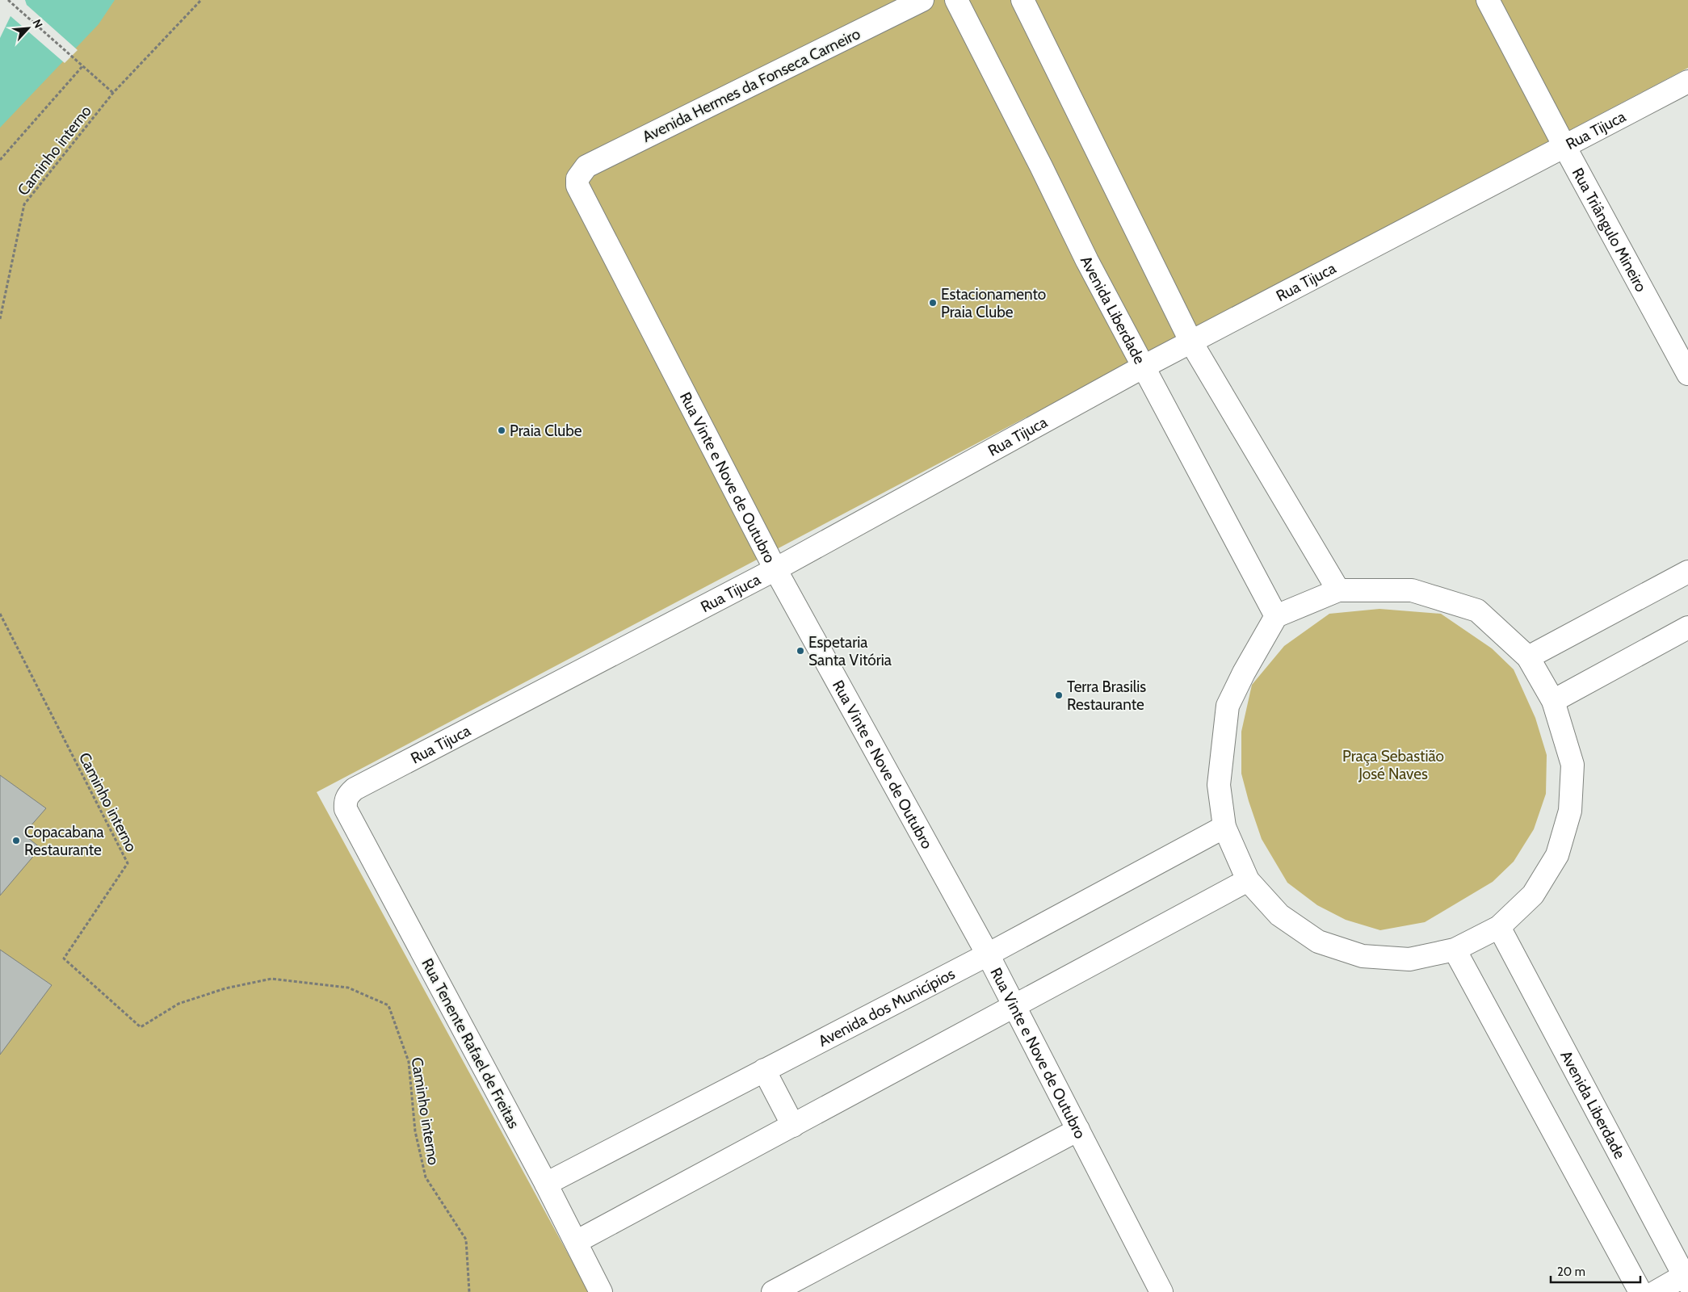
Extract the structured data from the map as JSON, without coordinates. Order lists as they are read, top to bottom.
{
  "streets": {
    "street": [
      "Avenida Hermes da Fonseca Carneiro",
      "Rua Tijuca",
      "Rua Triângulo Mineiro",
      "Avenida Liberdade",
      "Rua Vinte e Nove de Outubro",
      "Avenida dos Municípios",
      "Rua Tenente Rafael de Freitas"
    ],
    "path": ["Caminho interno"]
  },
  "crossings": [
    ["Avenida Hermes da Fonseca Carneiro", "Rua Vinte e Nove de Outubro"],
    ["Rua Tijuca", "Rua Triângulo Mineiro"],
    ["Rua Tijuca", "Avenida Liberdade"],
    ["Rua Tijuca", "Rua Vinte e Nove de Outubro"],
    ["Rua Tijuca", "Rua Tenente Rafael de Freitas"],
    ["Rua Vinte e Nove de Outubro", "Avenida dos Municípios"],
    ["Avenida dos Municípios", "Rua Tenente Rafael de Freitas"]
  ],
  "parks": ["Praça Sebastião José Naves"],
  "places": [
    "Estacionamento Praia Clube",
    "Praia Clube",
    "Espetaria Santa Vitória",
    "Terra Brasilis Restaurante",
    "Copacabana Restaurante"
  ],
  "scale_bar": "20 m",
  "north": "top right"
}
